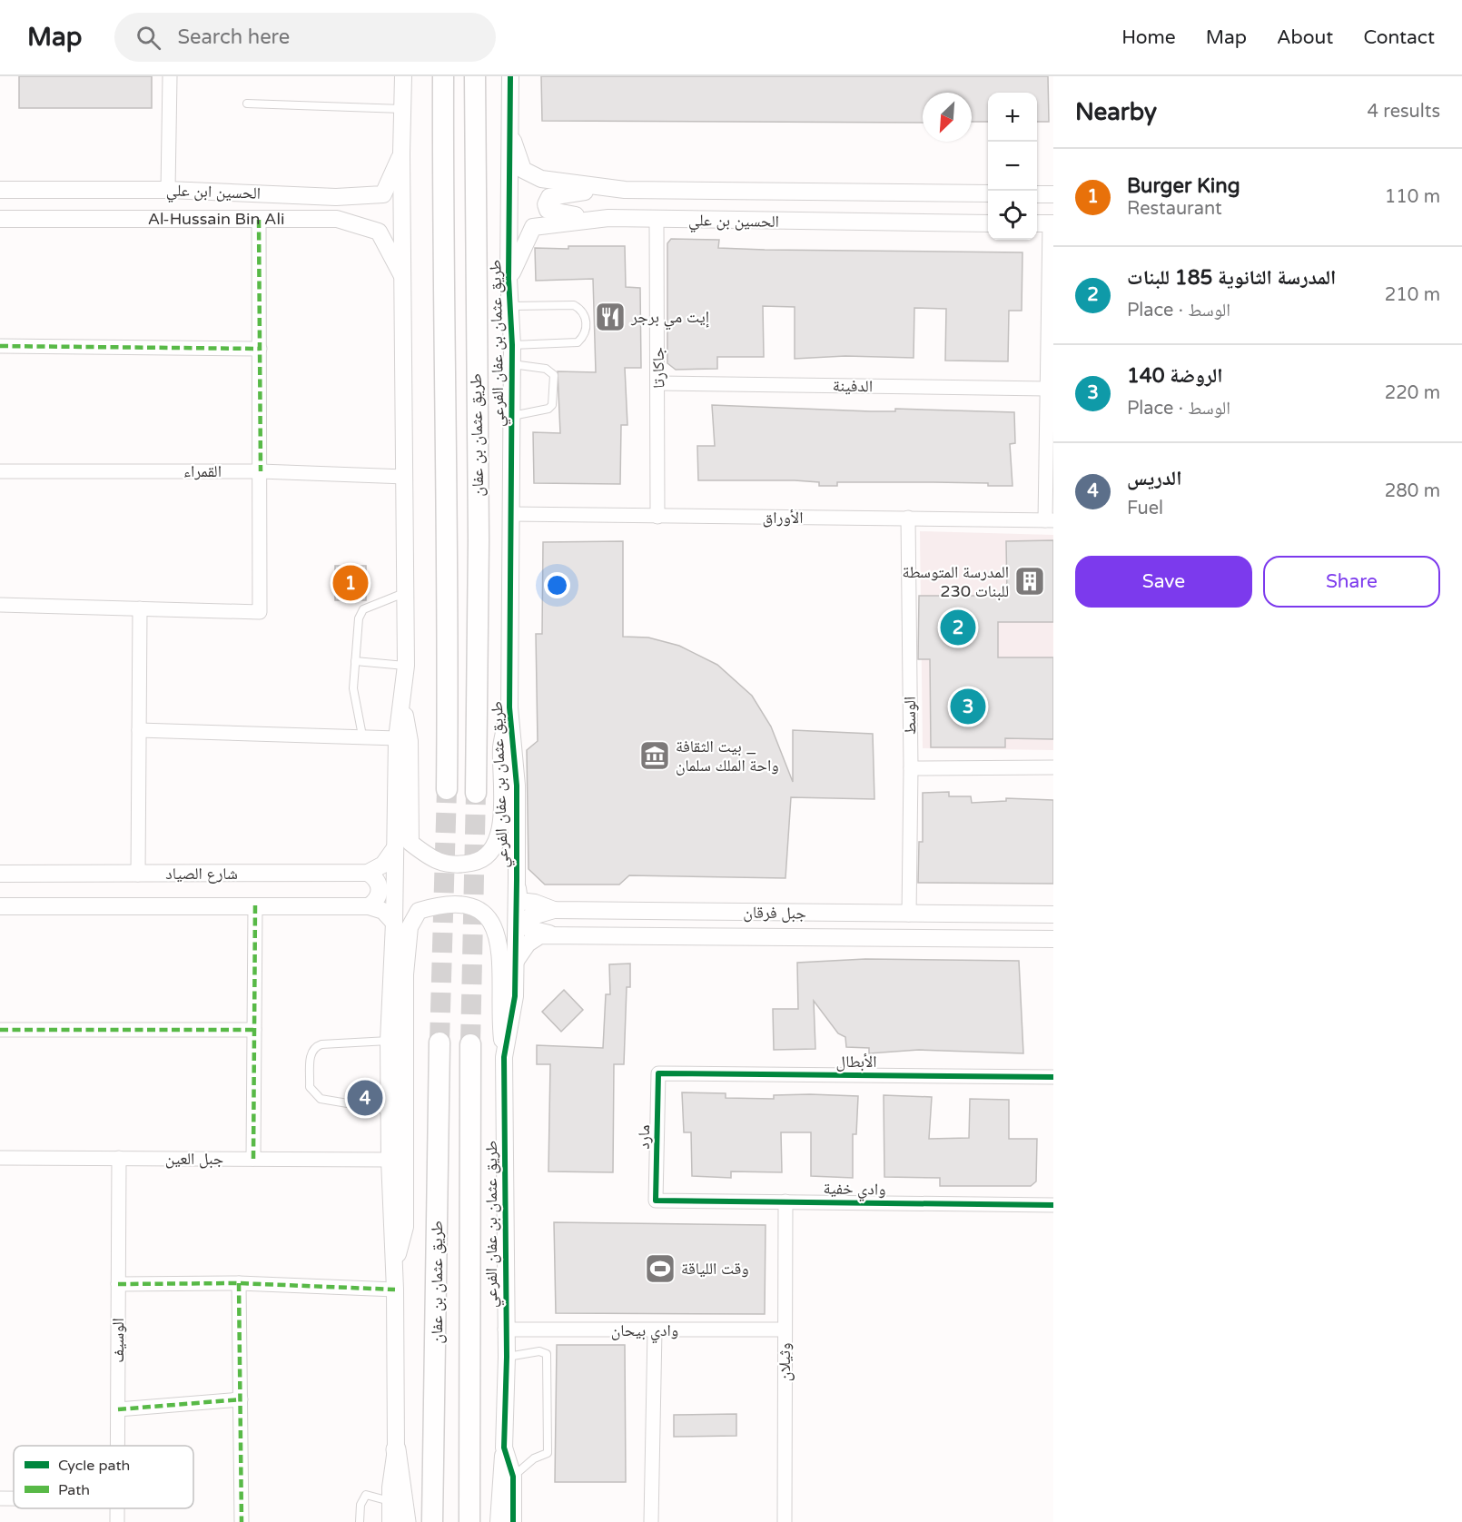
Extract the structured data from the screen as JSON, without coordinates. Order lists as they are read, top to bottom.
{
  "streets": {
    "main road": ["طريق عثمان بن عفان"],
    "street": [
      "الحسين ابن علي",
      "Al-Hussain Bin Ali",
      "الحسين بن علي",
      "طريق عثمان بن عفان الفرعي",
      "جاكارتا",
      "الدفينة",
      "القمراء",
      "الأوراق",
      "الوسط",
      "شارع الصياد",
      "جبل فرقان",
      "الأبطال",
      "مارد",
      "جبل العين",
      "وادي خفية",
      "وادي بيحان",
      "الوسيف",
      "وثيلان"
    ]
  },
  "crossings": [
    ["الحسين بن علي", "طريق عثمان بن عفان الفرعي"],
    ["الحسين بن علي", "جاكارتا"],
    ["طريق عثمان بن عفان الفرعي", "الأوراق"],
    ["طريق عثمان بن عفان الفرعي", "جبل فرقان"],
    ["طريق عثمان بن عفان الفرعي", "وادي بيحان"],
    ["جاكارتا", "الدفينة"],
    ["جاكارتا", "الأوراق"],
    ["الأوراق", "الوسط"],
    ["الوسط", "جبل فرقان"],
    ["الأبطال", "مارد"],
    ["مارد", "وادي خفية"],
    ["جبل العين", "الوسيف"],
    ["وادي خفية", "وثيلان"],
    ["وادي بيحان", "وثيلان"]
  ],
  "places": {
    "restaurant": ["إيت مي برجر"],
    "building": ["المدرسة المتوسطة 230 للبنات"],
    "museum": ["بيت الثقافة _ واحة الملك سلمان"],
    "sports": ["وقت اللياقة"]
  },
  "legend": ["Cycle path", "Path"],
  "north": "bottom left",
  "page": {
    "header": "Map",
    "search": "Search here",
    "nav": [
      "Home",
      "Map",
      "About",
      "Contact"
    ],
    "heading": ["Nearby", "4 results"],
    "map_buttons": ["+", "−"],
    "list": [
      {
        "mark": "1",
        "name": "Burger King",
        "note": "Restaurant",
        "value": "110 m"
      },
      {
        "mark": "2",
        "name": "المدرسة الثانوية 185 للبنات",
        "note": "Place · الوسط",
        "value": "210 m"
      },
      {
        "mark": "3",
        "name": "الروضة 140",
        "note": "Place · الوسط",
        "value": "220 m"
      },
      {
        "mark": "4",
        "name": "الدريس",
        "note": "Fuel",
        "value": "280 m"
      }
    ],
    "buttons": ["Save", "Share"],
    "pins": [
      "1",
      "2",
      "3",
      "4"
    ]
  }
}
